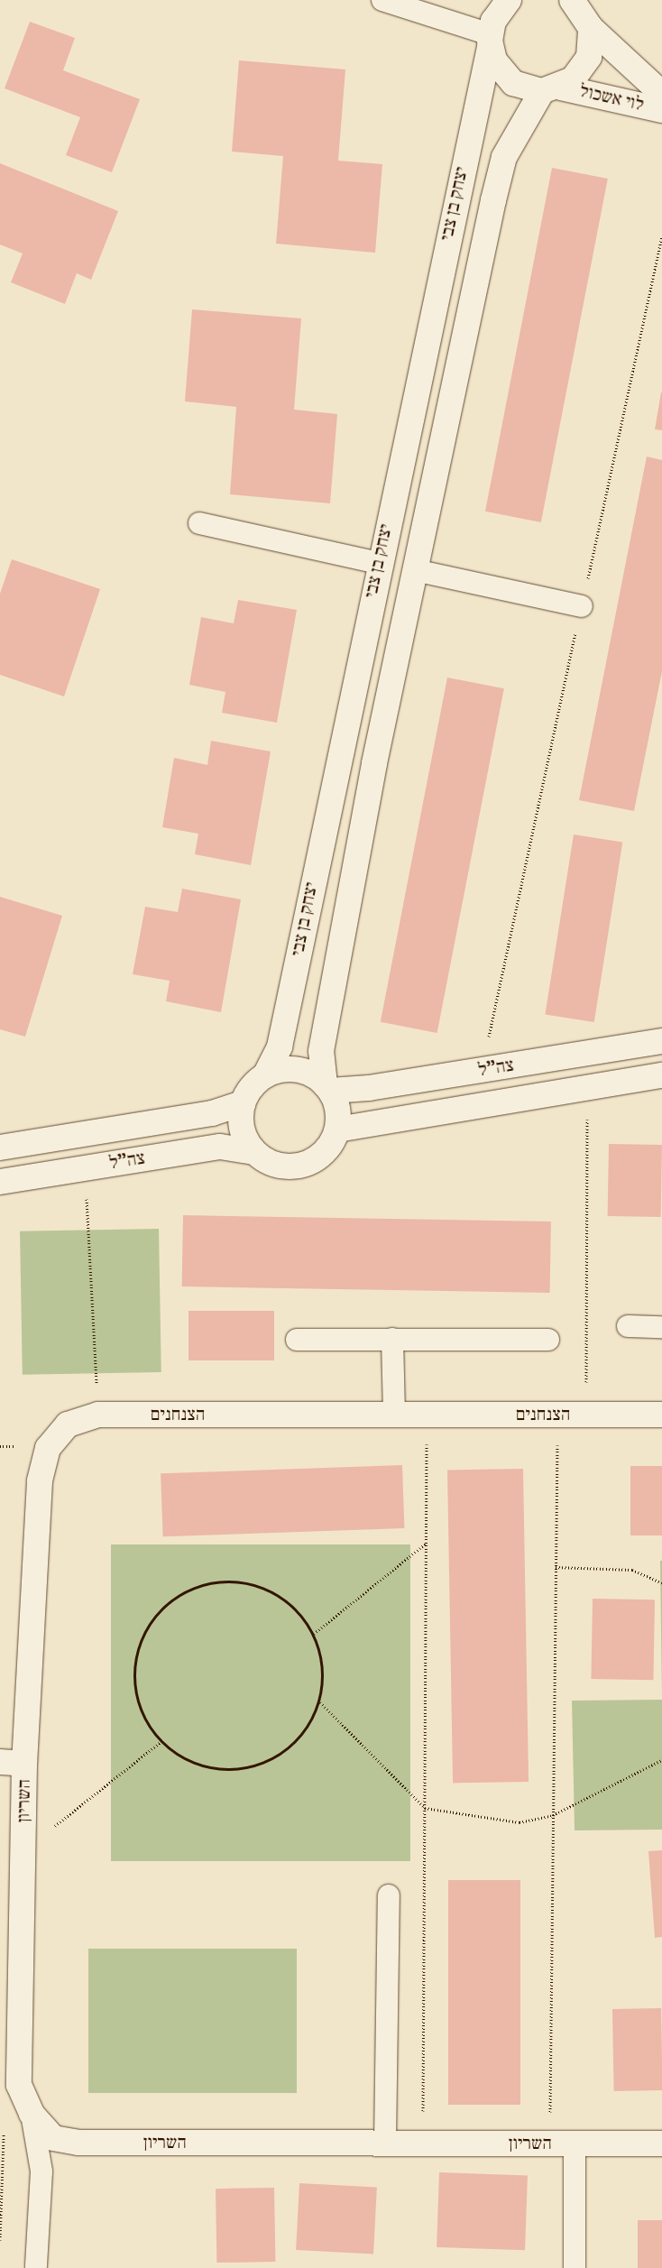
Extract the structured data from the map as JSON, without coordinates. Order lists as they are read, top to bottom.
{
  "streets": {
    "street": [
      "לוי אשכול",
      "יצחק בן צבי",
      "צה\"ל",
      "הצנחנים",
      "השריון"
    ]
  },
  "crossings": [
    ["לוי אשכול", "יצחק בן צבי"],
    ["יצחק בן צבי", "צה\"ל"],
    ["הצנחנים", "השריון"]
  ]
}
